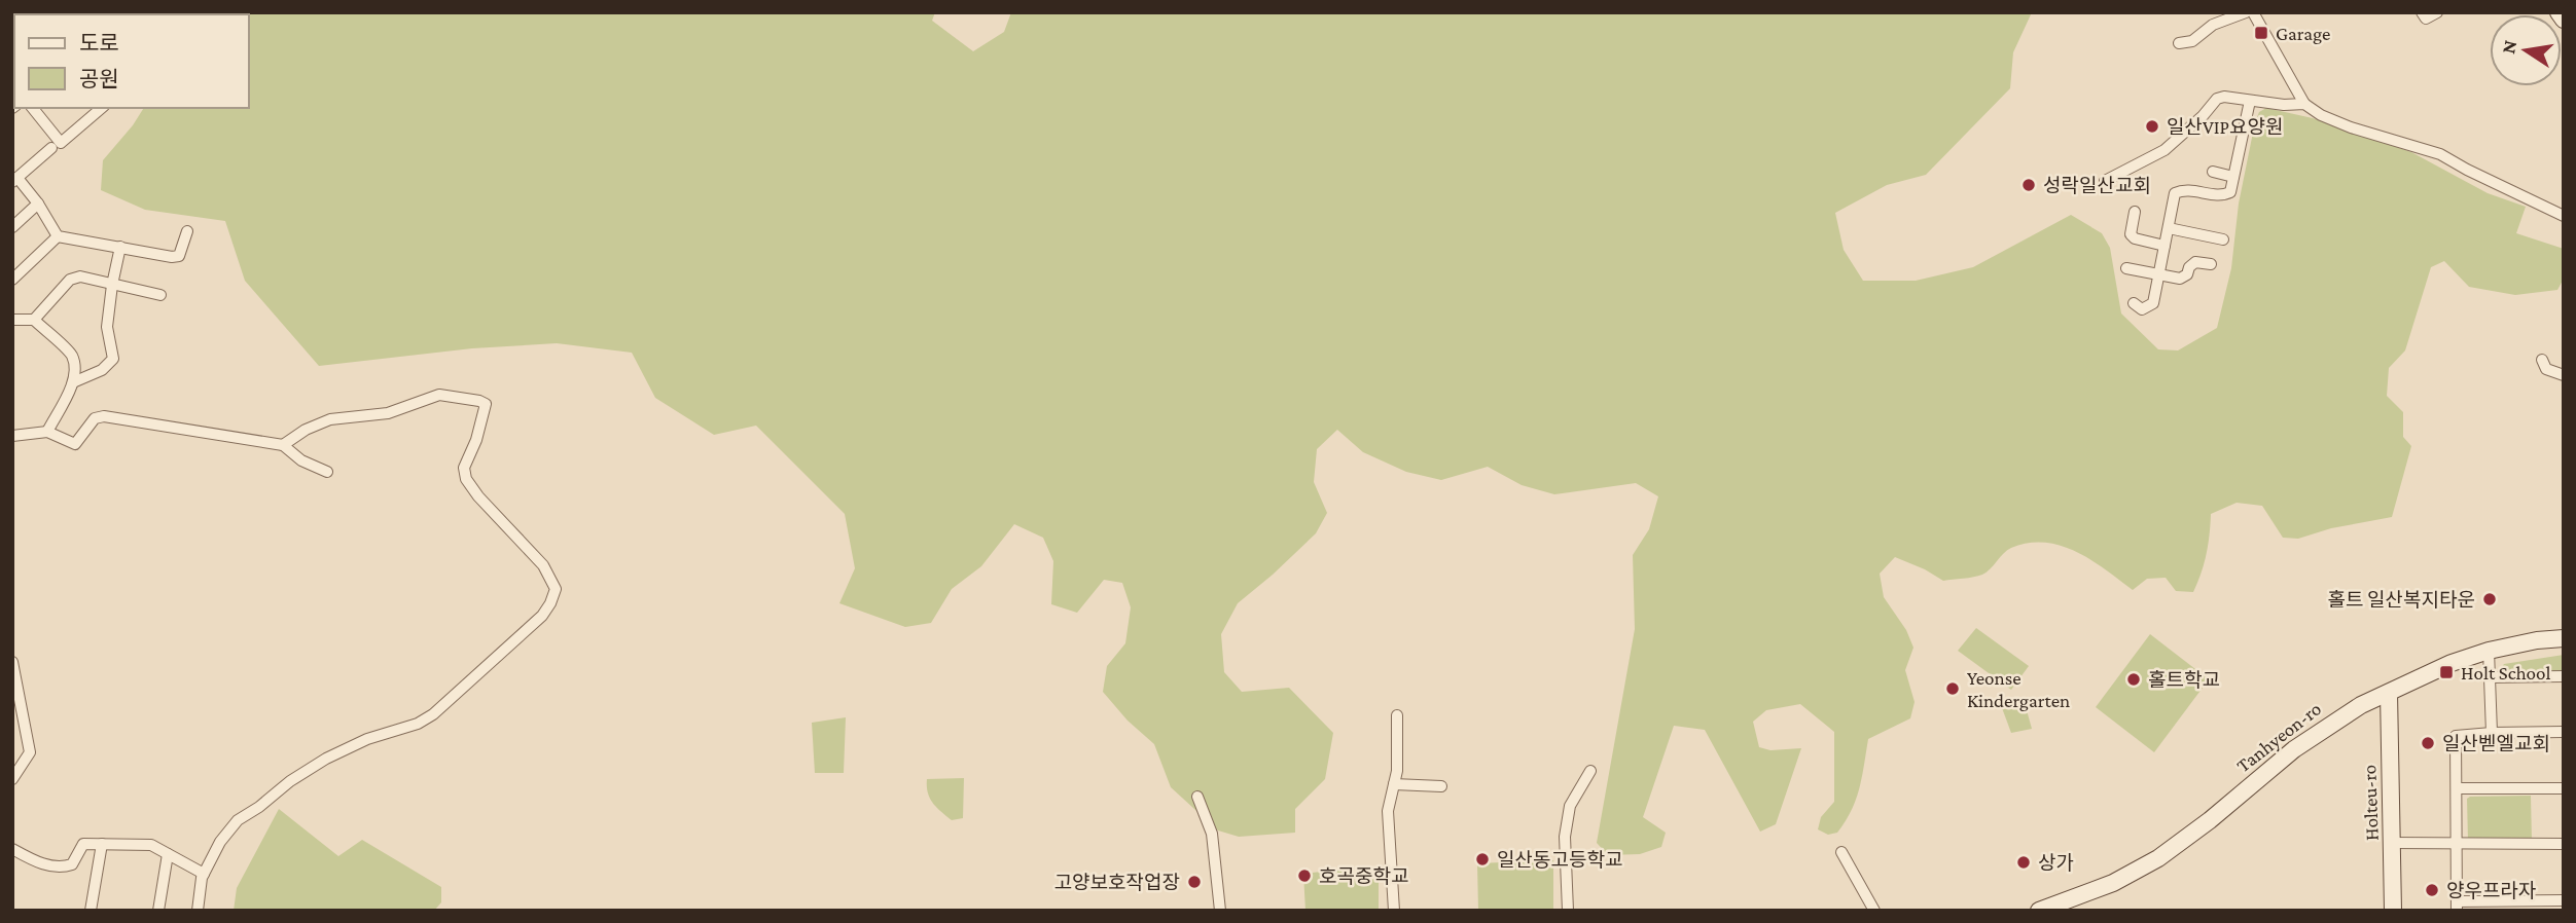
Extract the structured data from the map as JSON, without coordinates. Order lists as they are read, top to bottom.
{
  "streets": {
    "main road": ["Tanhyeon-ro", "Holteu-ro"]
  },
  "crossings": [
    ["Tanhyeon-ro", "Holteu-ro"]
  ],
  "places": {
    "transit": ["Garage", "Holt School"],
    "other": [
      "일산VIP요양원",
      "성락일산교회",
      "홀트 일산복지타운",
      "홀트학교",
      "Yeonse Kindergarten",
      "일산벧엘교회",
      "일산동고등학교",
      "상가",
      "호곡중학교",
      "고양보호작업장",
      "양우프라자"
    ]
  },
  "legend": ["도로", "공원"],
  "north": "left"
}
